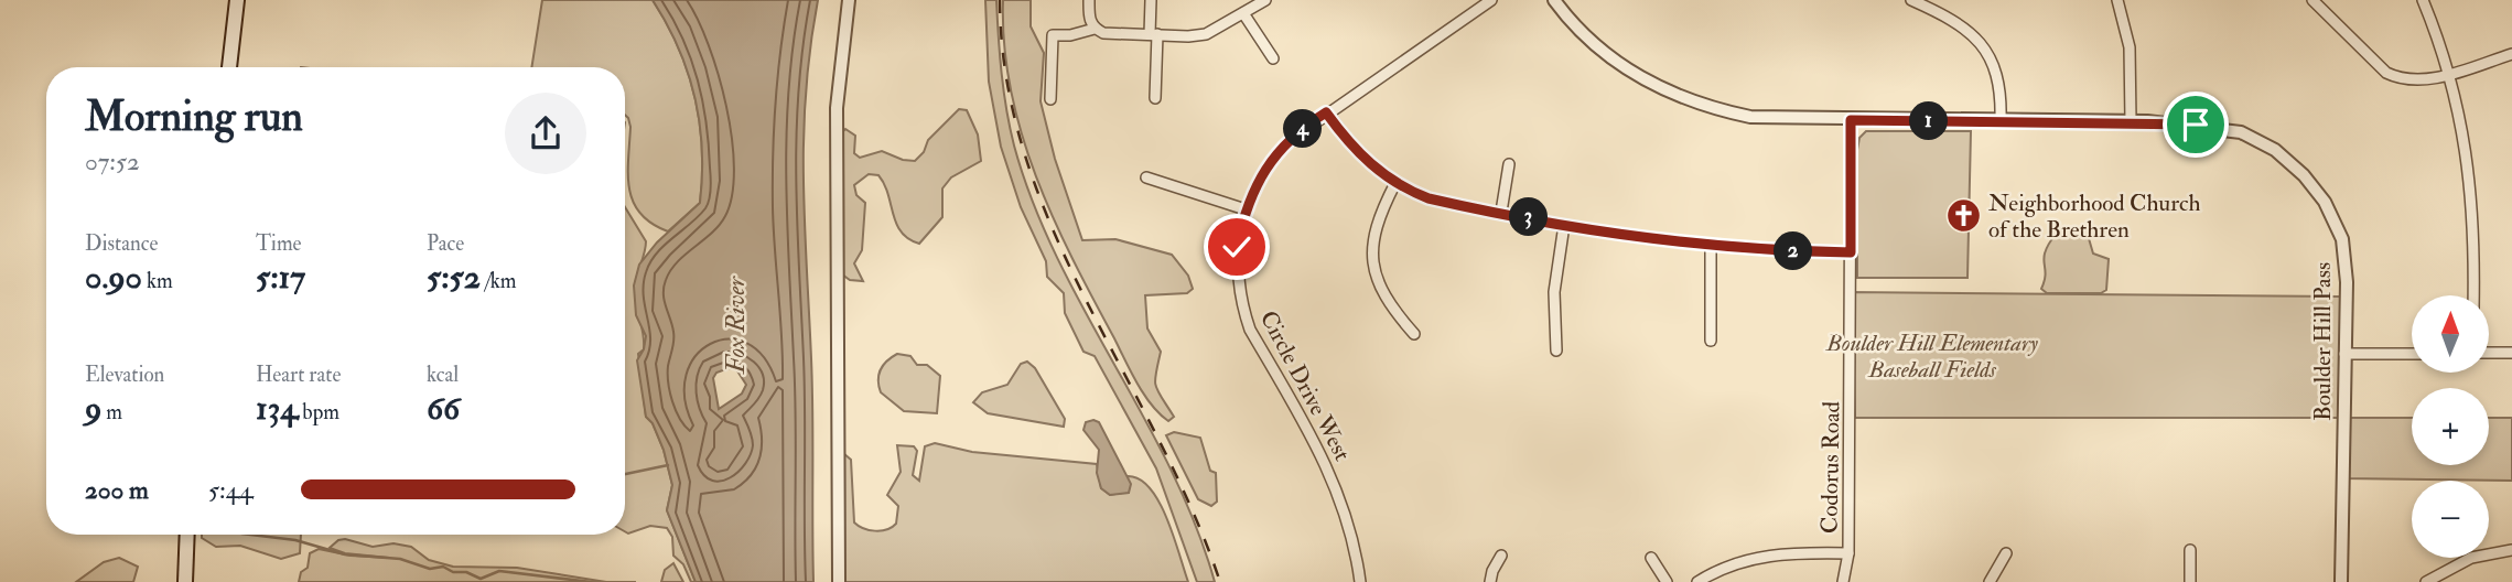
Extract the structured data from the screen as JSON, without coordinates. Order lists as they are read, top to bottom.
{
  "streets": {
    "street": ["Boulder Hill Pass", "Circle Drive West", "Codorus Road"]
  },
  "crossings": [
    ["Boulder Hill Pass", "Codorus Road"]
  ],
  "water": ["Fox River"],
  "parks": ["Boulder Hill Elementary Baseball Fields"],
  "places": {
    "church": ["Neighborhood Church of the Brethren"]
  },
  "north": "top",
  "page": {
    "heading": ["Morning run", "07:52"],
    "pins": [
      "1",
      "4",
      "3",
      "2"
    ],
    "stats": [
      ["Distance", "0.90 km"],
      ["Time", "5:17"],
      ["Pace", "5:52 /km"],
      ["Elevation", "9 m"],
      ["Heart rate", "134 bpm"],
      ["kcal", "66"]
    ],
    "map_buttons": ["+", "−"],
    "list": [
      {
        "name": "200 m",
        "note": "5:44"
      }
    ]
  }
}
